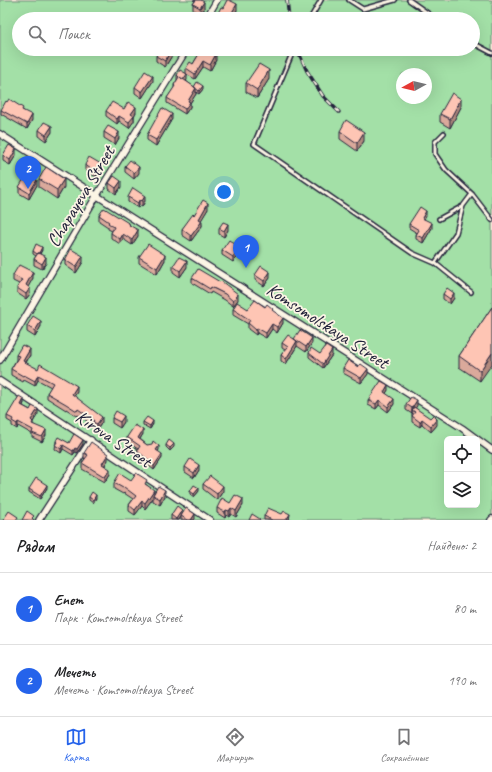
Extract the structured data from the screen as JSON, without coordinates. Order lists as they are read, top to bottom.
{
  "streets": {
    "street": ["Chapayeva Street", "Komsomolskaya Street", "Kirova Street"]
  },
  "crossings": [
    ["Chapayeva Street", "Komsomolskaya Street"]
  ],
  "north": "left",
  "page": {
    "search": "Поиск",
    "pins": ["2", "1"],
    "heading": ["Рядом", "Найдено: 2"],
    "list": [
      {
        "mark": "1",
        "name": "Enem",
        "note": "Парк · Komsomolskaya Street",
        "value": "80 m"
      },
      {
        "mark": "2",
        "name": "Мечеть",
        "note": "Мечеть · Komsomolskaya Street",
        "value": "190 m"
      }
    ],
    "nav": ["Карта", "Маршрут", "Сохранённые"]
  }
}
